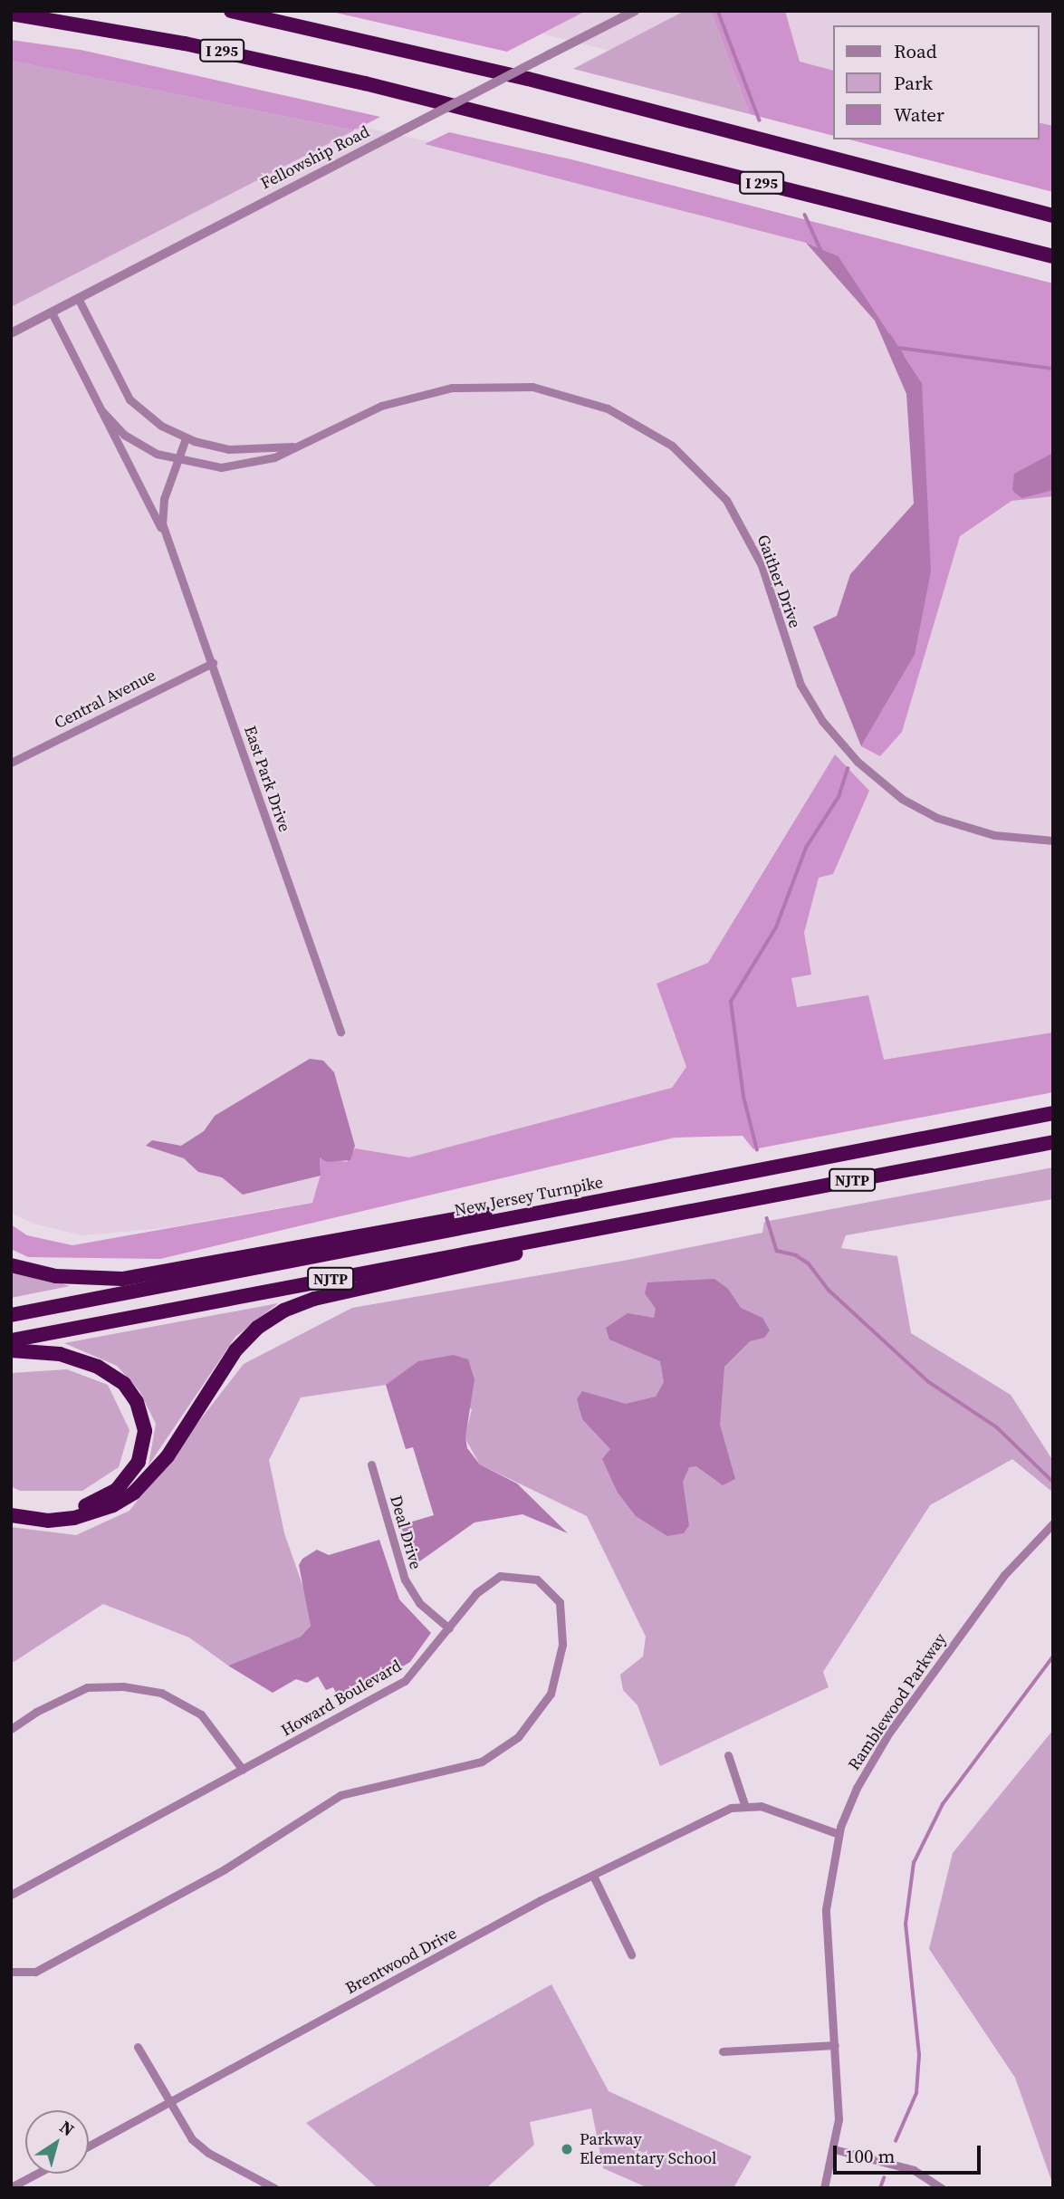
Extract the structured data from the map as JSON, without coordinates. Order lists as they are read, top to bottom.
{
  "streets": {
    "highway": ["I 295", "NJTP", "New Jersey Turnpike"],
    "street": [
      "Fellowship Road",
      "Gaither Drive",
      "Central Avenue",
      "East Park Drive",
      "Deal Drive",
      "Howard Boulevard",
      "Ramblewood Parkway",
      "Brentwood Drive"
    ]
  },
  "crossings": [
    ["Fellowship Road", "Gaither Drive"],
    ["Fellowship Road", "East Park Drive"],
    ["Gaither Drive", "East Park Drive"],
    ["Central Avenue", "East Park Drive"],
    ["Deal Drive", "Howard Boulevard"]
  ],
  "places": ["Parkway Elementary School"],
  "legend": ["Road", "Park", "Water"],
  "scale_bar": "100 m",
  "north": "top right"
}
